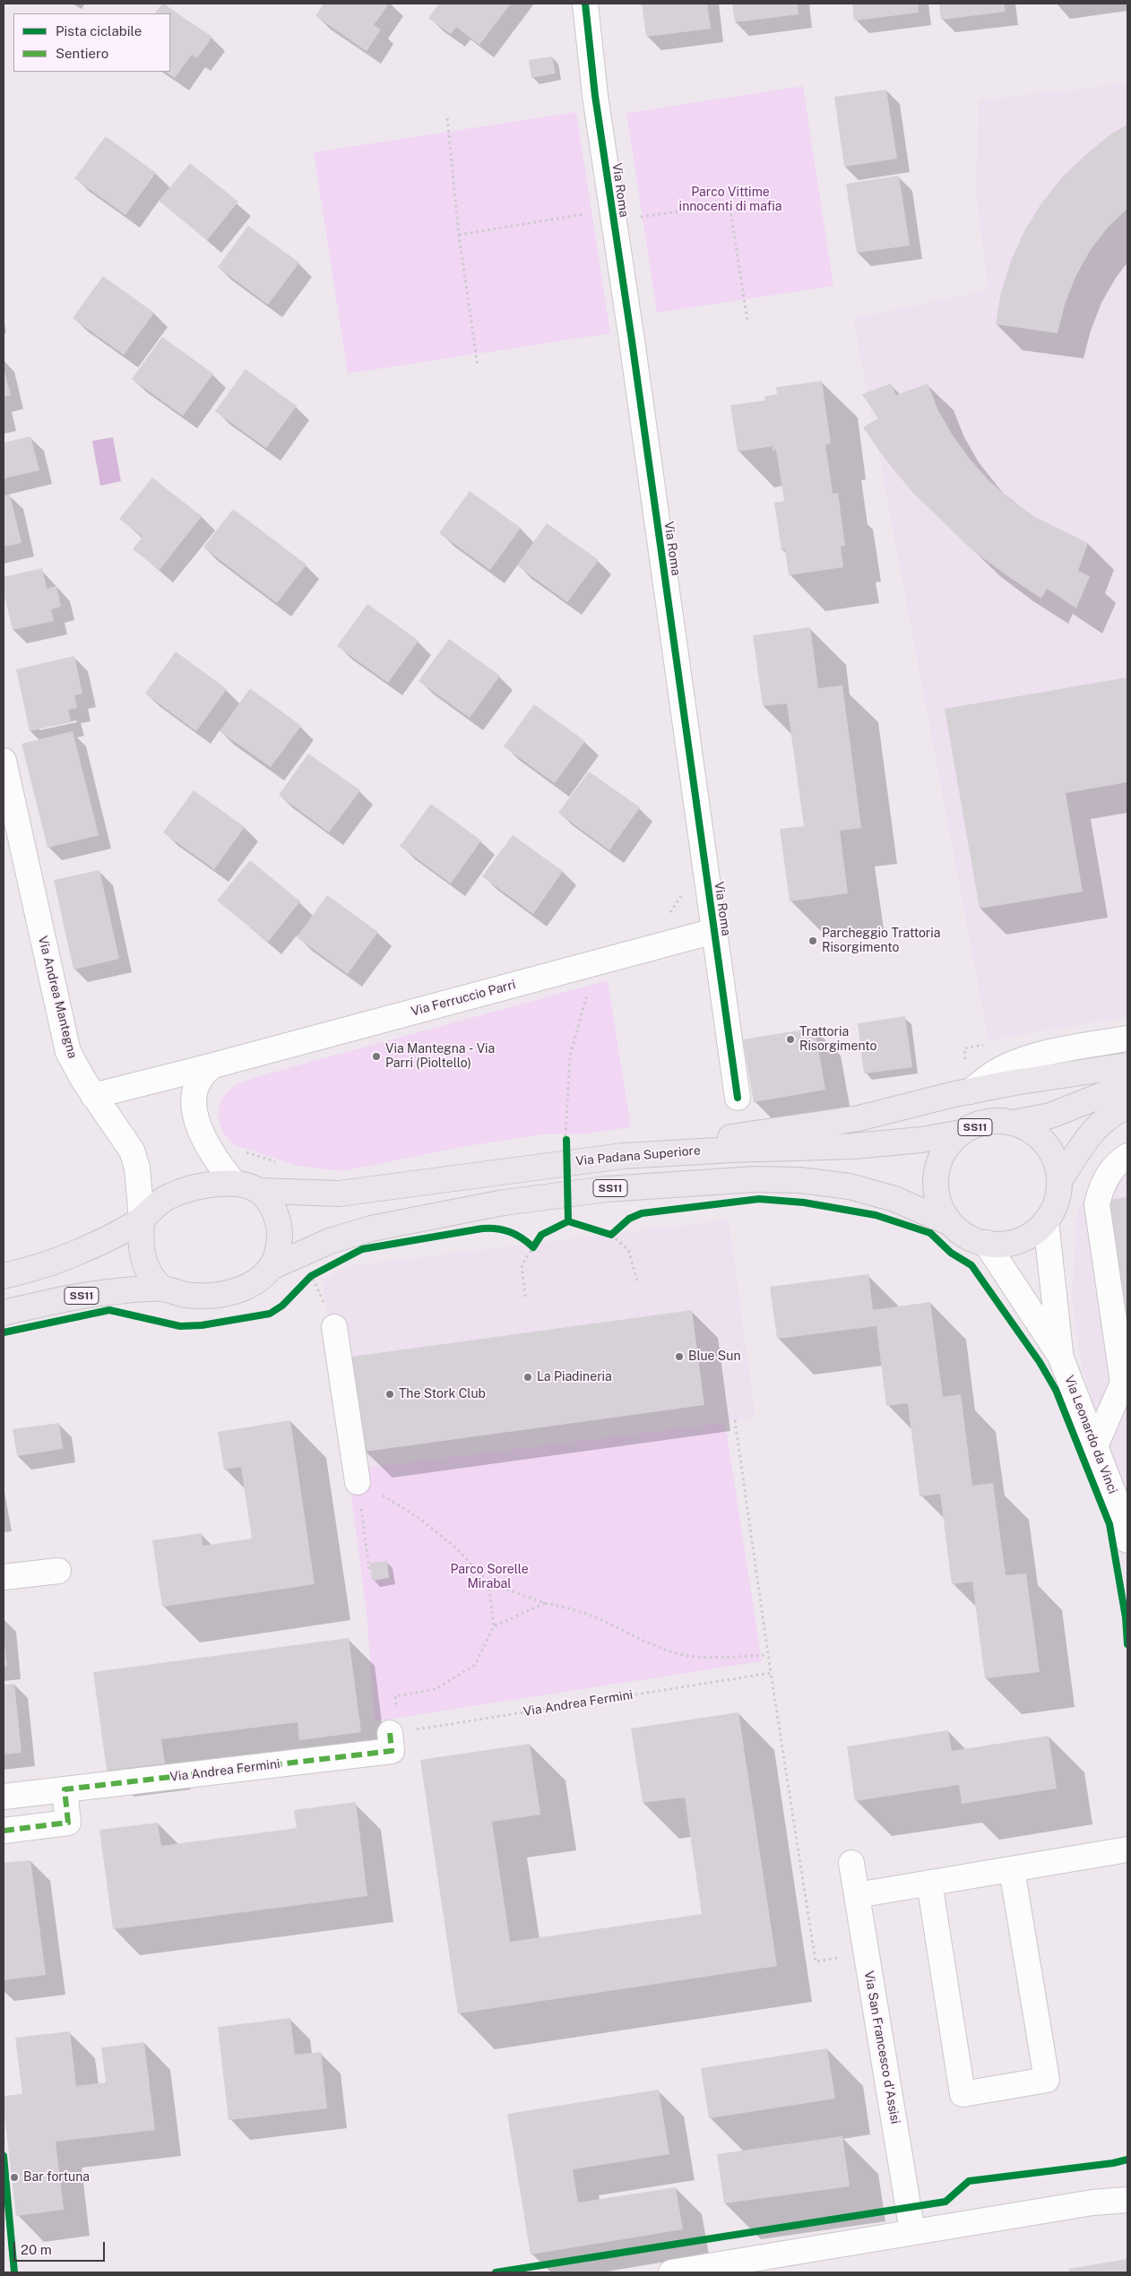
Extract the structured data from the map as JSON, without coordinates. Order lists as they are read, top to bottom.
{
  "streets": {
    "main road": ["SS11", "Via Padana Superiore"],
    "street": [
      "Via Roma",
      "Via Andrea Mantegna",
      "Via Ferruccio Parri",
      "Via Leonardo da Vinci",
      "Via Andrea Fermini",
      "Via San Francesco d'Assisi"
    ]
  },
  "crossings": [
    ["Via Roma", "Via Ferruccio Parri"],
    ["Via Andrea Mantegna", "Via Ferruccio Parri"],
    ["Via Andrea Mantegna", "SS11"],
    ["Via Andrea Mantegna", "Via Padana Superiore"],
    ["SS11", "Via Padana Superiore"],
    ["Via Padana Superiore", "Via Leonardo da Vinci"]
  ],
  "parks": ["Parco Vittime innocenti di mafia", "Parco Sorelle Mirabal"],
  "places": [
    "Parcheggio Trattoria Risorgimento",
    "Trattoria Risorgimento",
    "Via Mantegna - Via Parri (Pioltello)",
    "Blue Sun",
    "La Piadineria",
    "The Stork Club",
    "Bar fortuna"
  ],
  "legend": ["Pista ciclabile", "Sentiero"],
  "scale_bar": "20 m"
}
